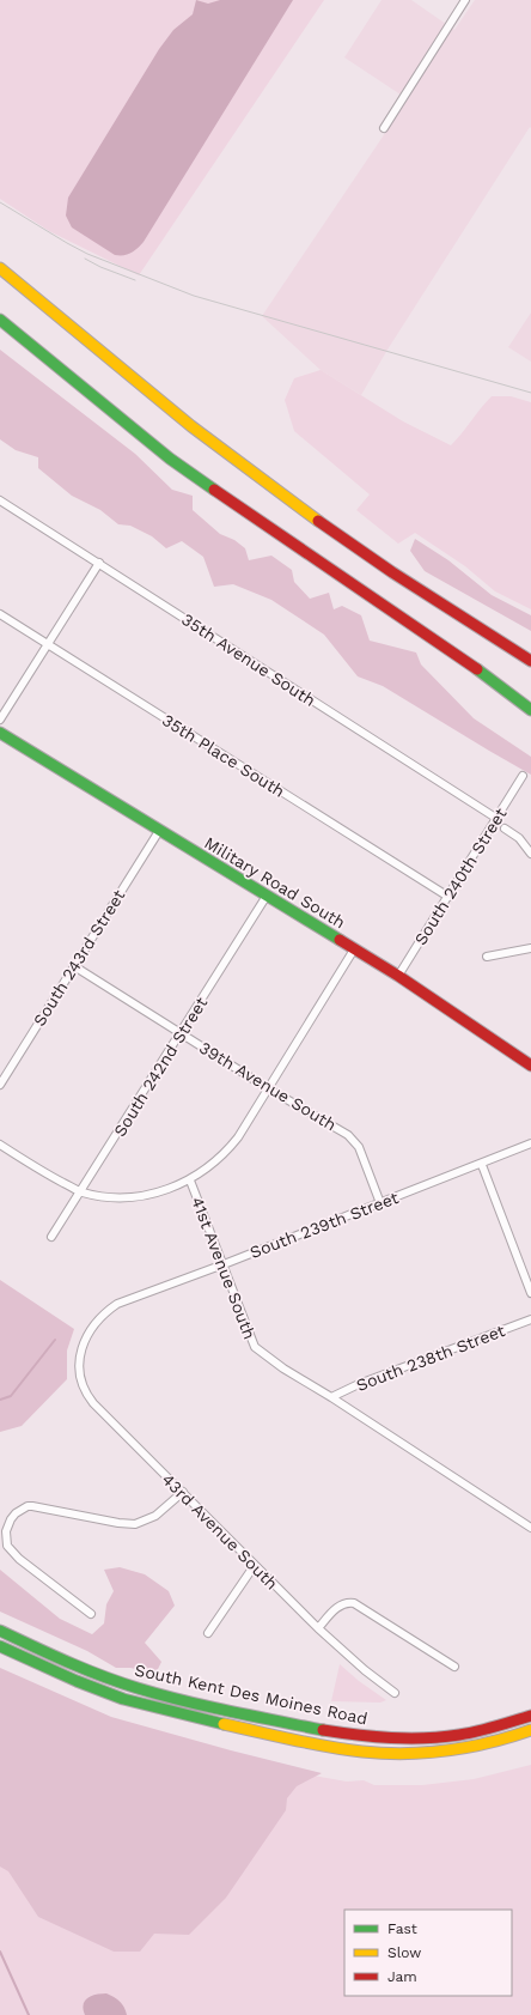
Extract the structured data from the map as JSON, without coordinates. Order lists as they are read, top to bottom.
{
  "streets": {
    "main road": ["Military Road South", "South Kent Des Moines Road"],
    "street": [
      "35th Avenue South",
      "35th Place South",
      "South 240th Street",
      "South 243rd Street",
      "South 242nd Street",
      "39th Avenue South",
      "South 239th Street",
      "41st Avenue South",
      "South 238th Street",
      "43rd Avenue South"
    ]
  },
  "crossings": [
    ["35th Avenue South", "South 240th Street"],
    ["35th Place South", "South 240th Street"],
    ["South 240th Street", "Military Road South"],
    ["Military Road South", "South 243rd Street"],
    ["Military Road South", "South 242nd Street"],
    ["South 243rd Street", "39th Avenue South"],
    ["South 242nd Street", "39th Avenue South"],
    ["South 242nd Street", "41st Avenue South"],
    ["39th Avenue South", "South 239th Street"],
    ["South 239th Street", "41st Avenue South"],
    ["South 239th Street", "43rd Avenue South"],
    ["41st Avenue South", "South 238th Street"]
  ],
  "legend": ["Fast", "Slow", "Jam"]
}
